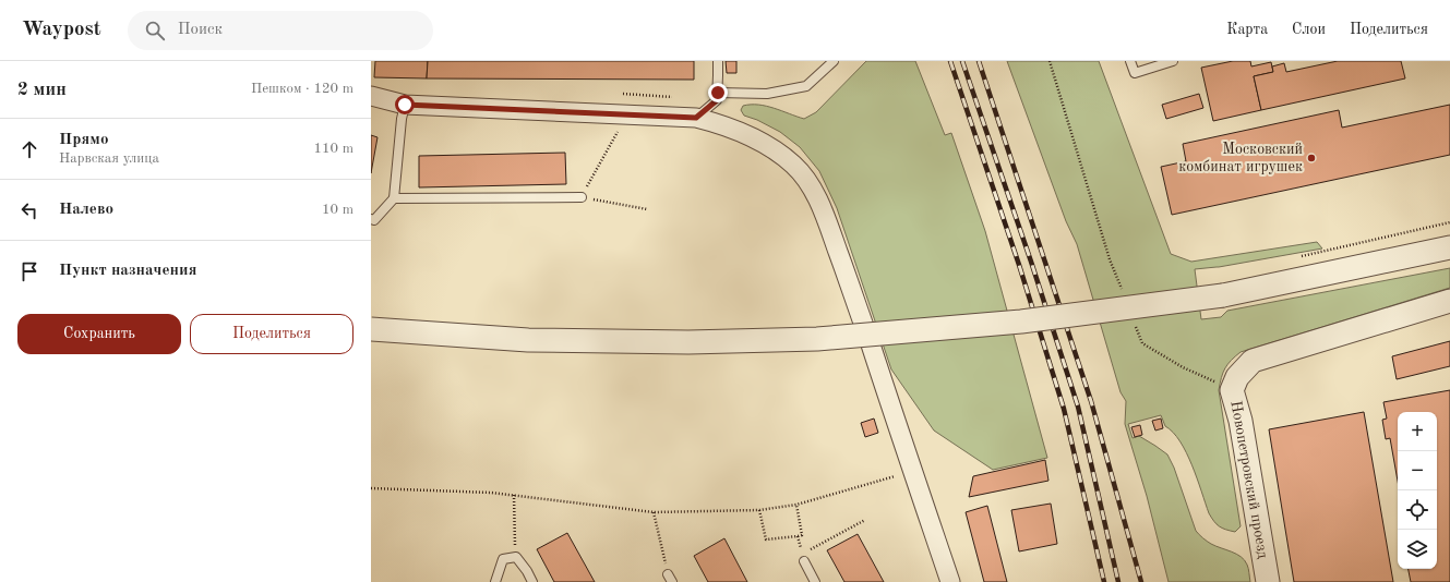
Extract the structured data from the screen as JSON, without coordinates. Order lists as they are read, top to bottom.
{
  "streets": {
    "street": ["Новопетровский проезд"]
  },
  "places": ["Московский комбинат игрушек"],
  "page": {
    "header": "Waypost",
    "search": "Поиск",
    "nav": ["Карта", "Слои", "Поделиться"],
    "heading": ["2 мин", "Пешком · 120 m"],
    "list": [
      ["Прямо", "Нарвская улица", "110 m"],
      ["Налево", "10 m"],
      "Пункт назначения"
    ],
    "buttons": ["Сохранить", "Поделиться"],
    "map_buttons": ["+", "−"]
  }
}
